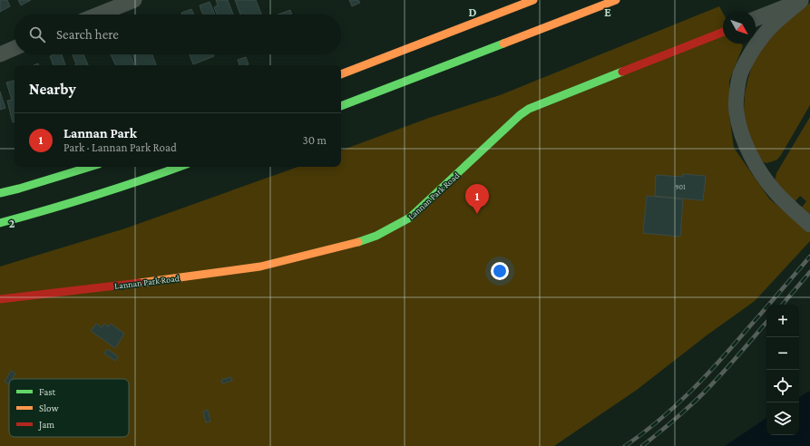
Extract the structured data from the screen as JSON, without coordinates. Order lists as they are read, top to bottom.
{
  "streets": {
    "main road": ["Lannan Park Road"]
  },
  "house_numbers": ["901"],
  "legend": ["Fast", "Slow", "Jam"],
  "north": "bottom right",
  "page": {
    "search": "Search here",
    "heading": "Nearby",
    "list": [
      {
        "mark": "1",
        "name": "Lannan Park",
        "note": "Park · Lannan Park Road",
        "value": "30 m"
      }
    ],
    "pins": "1",
    "map_buttons": ["+", "−"]
  },
  "grid": {
    "columns": ["D", "E"],
    "rows": ["2"]
  }
}
